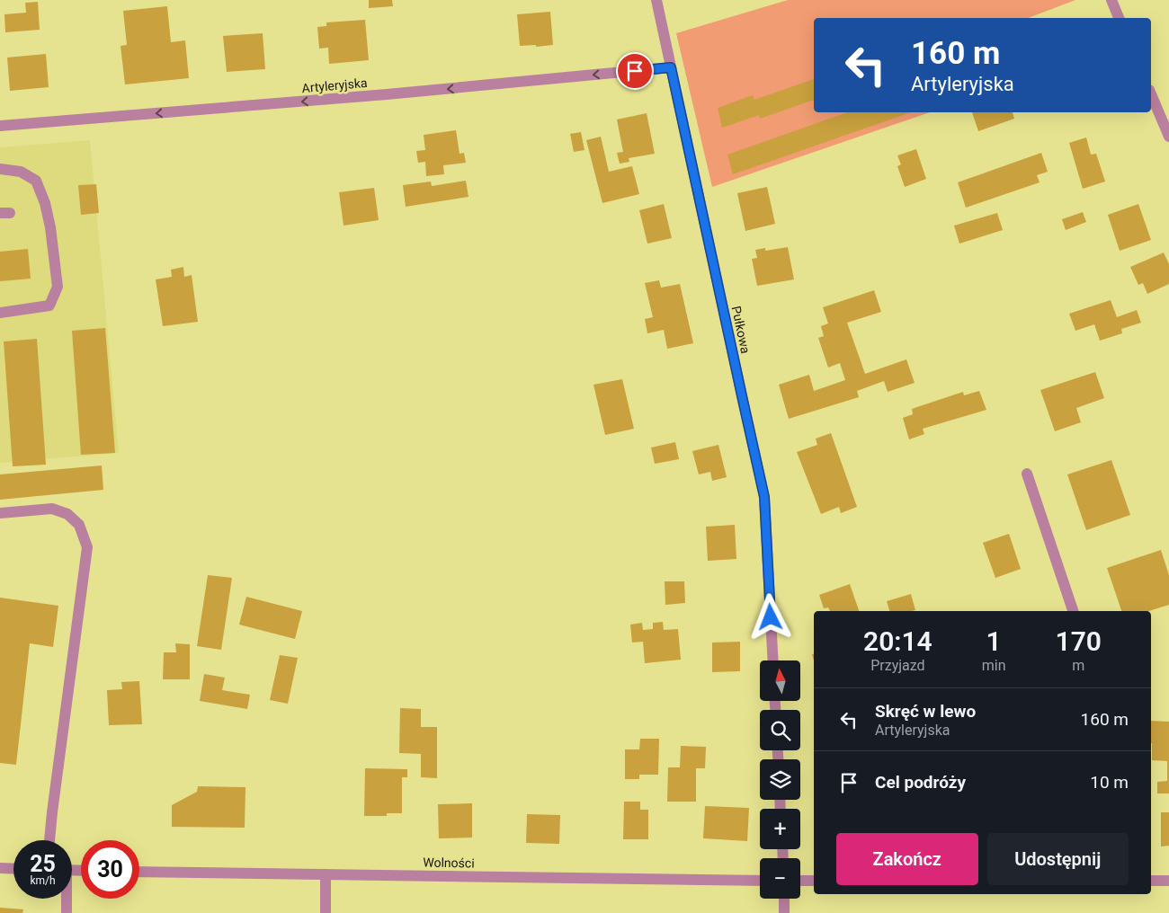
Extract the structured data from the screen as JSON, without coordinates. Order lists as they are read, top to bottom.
{
  "streets": {
    "street": ["Artyleryjska", "Pułkowa", "Wolności"]
  },
  "crossings": [
    ["Artyleryjska", "Pułkowa"]
  ],
  "one_way": ["Artyleryjska"],
  "north": "top",
  "page": {
    "turn": ["160 m", "Artyleryjska"],
    "eta": [
      "20:14",
      "Przyjazd",
      "1",
      "min",
      "170",
      "m"
    ],
    "map_buttons": ["+", "−"],
    "list": [
      {
        "name": "Skręć w lewo",
        "note": "Artyleryjska",
        "value": "160 m"
      },
      {
        "name": "Cel podróży",
        "value": "10 m"
      }
    ],
    "buttons": ["Zakończ", "Udostępnij"],
    "speed": "25 km/h",
    "limit": "30"
  }
}
